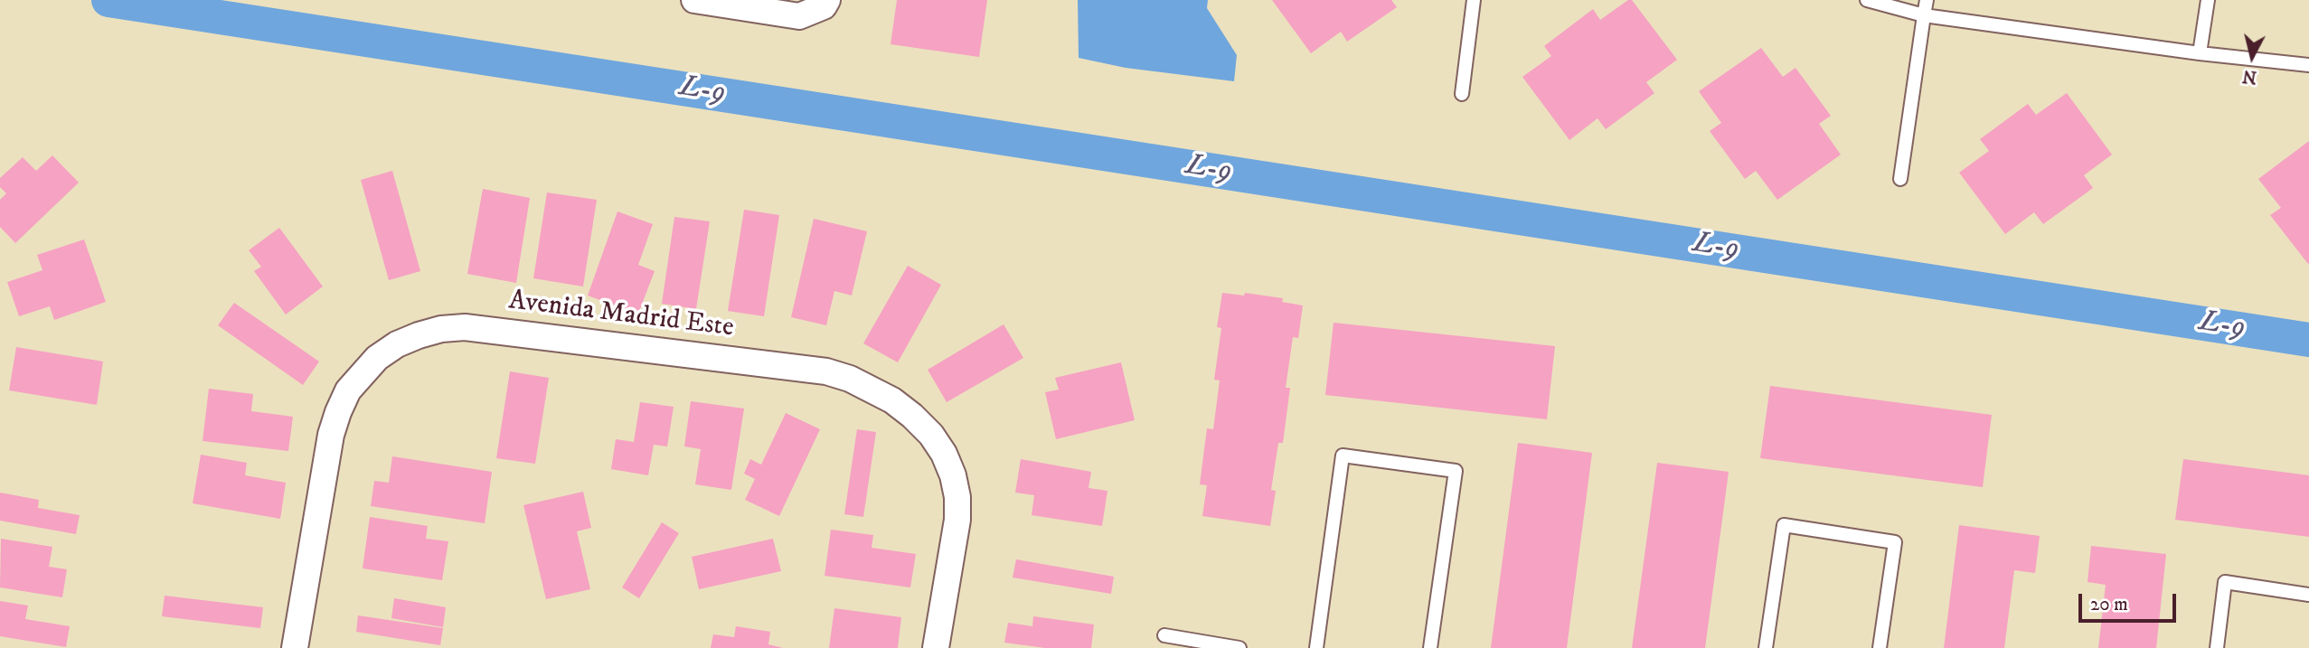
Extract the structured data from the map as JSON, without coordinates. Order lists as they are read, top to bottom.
{
  "streets": {
    "street": ["Avenida Madrid Este"]
  },
  "water": ["L-9"],
  "scale_bar": "20 m",
  "north": "bottom"
}
